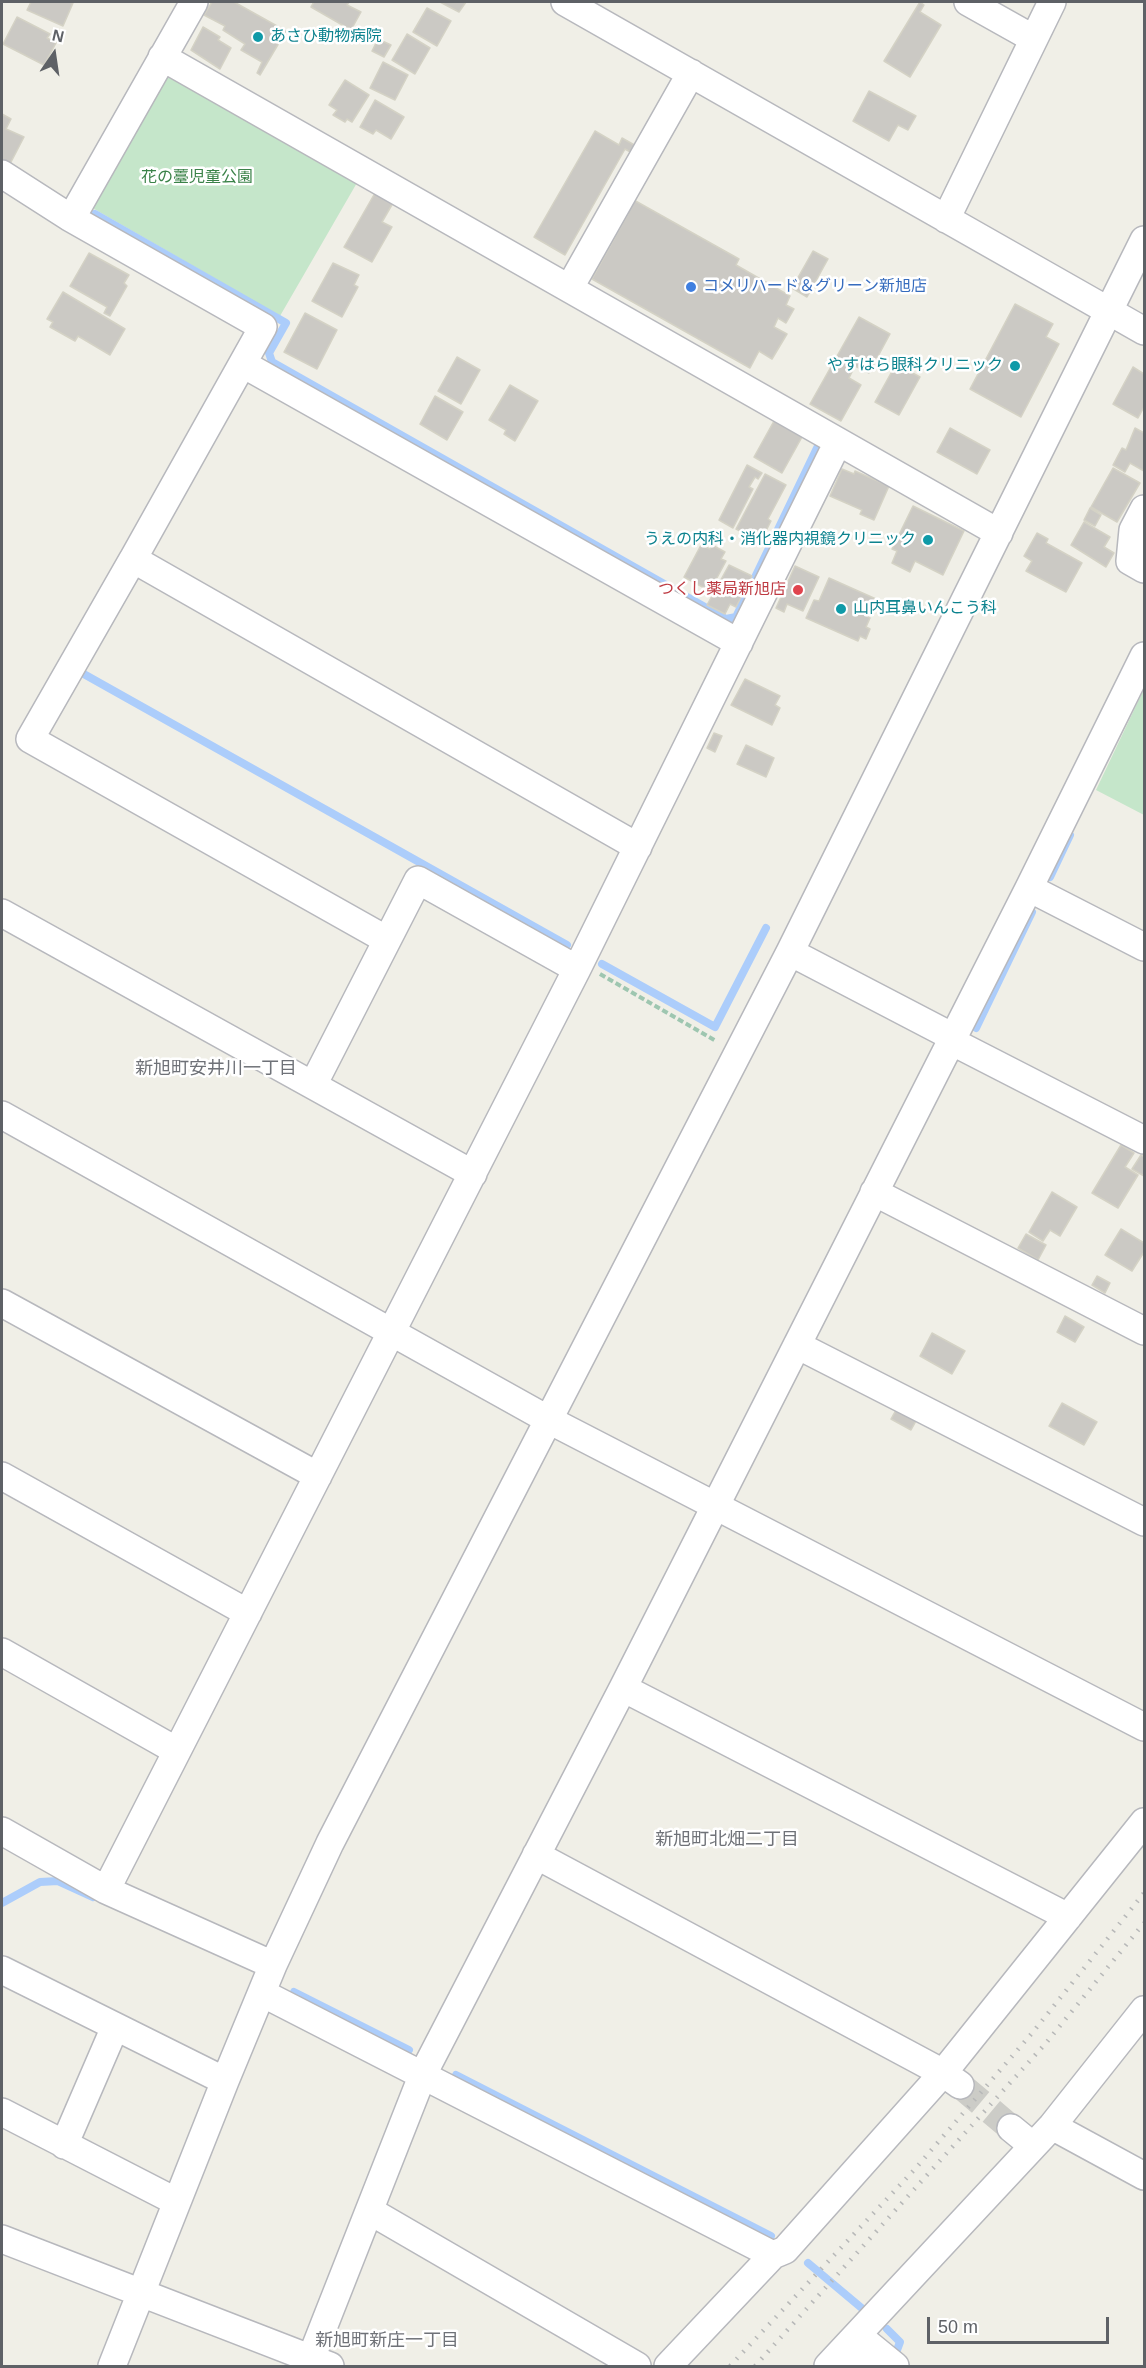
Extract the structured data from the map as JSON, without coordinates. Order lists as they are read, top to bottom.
{
  "districts": ["新旭町安井川一丁目", "新旭町北畑二丁目", "新旭町新庄一丁目"],
  "parks": ["花の薹児童公園"],
  "places": [
    "あさひ動物病院",
    "コメリハード＆グリーン新旭店",
    "やすはら眼科クリニック",
    "うえの内科・消化器内視鏡クリニック",
    "つくし薬局新旭店",
    "山内耳鼻いんこう科"
  ],
  "scale_bar": "50 m",
  "north": "top"
}
